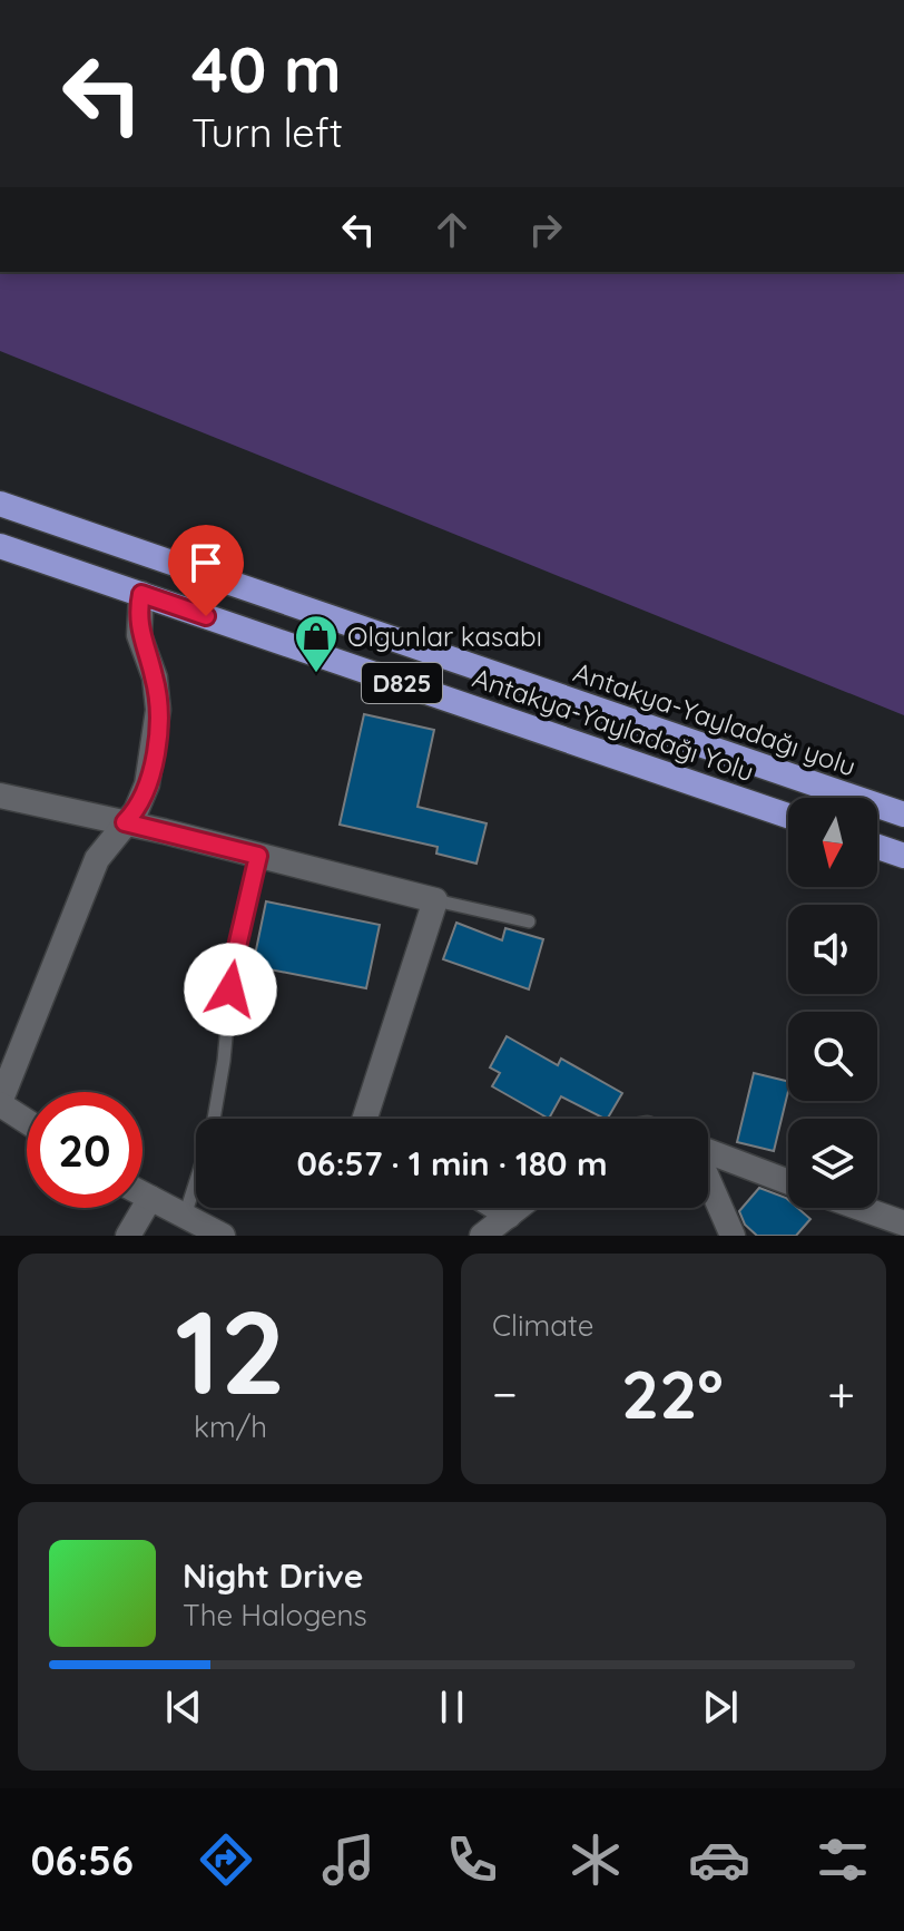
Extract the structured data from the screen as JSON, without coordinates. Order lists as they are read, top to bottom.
{
  "streets": {
    "highway": ["D825", "Antakya-Yayladağı yolu", "Antakya-Yayladağı Yolu"]
  },
  "places": {
    "shop": ["Olgunlar kasabı"]
  },
  "north": "bottom",
  "page": {
    "turn": ["40 m", "Turn left"],
    "limit": "20",
    "trip": "06:57 · 1 min · 180 m",
    "tile": [
      ["12", "km/h"],
      "Climate"
    ],
    "heat": ["−", "22°", "+"],
    "song": ["Night Drive", "The Halogens"],
    "tabs": "06:56"
  }
}
